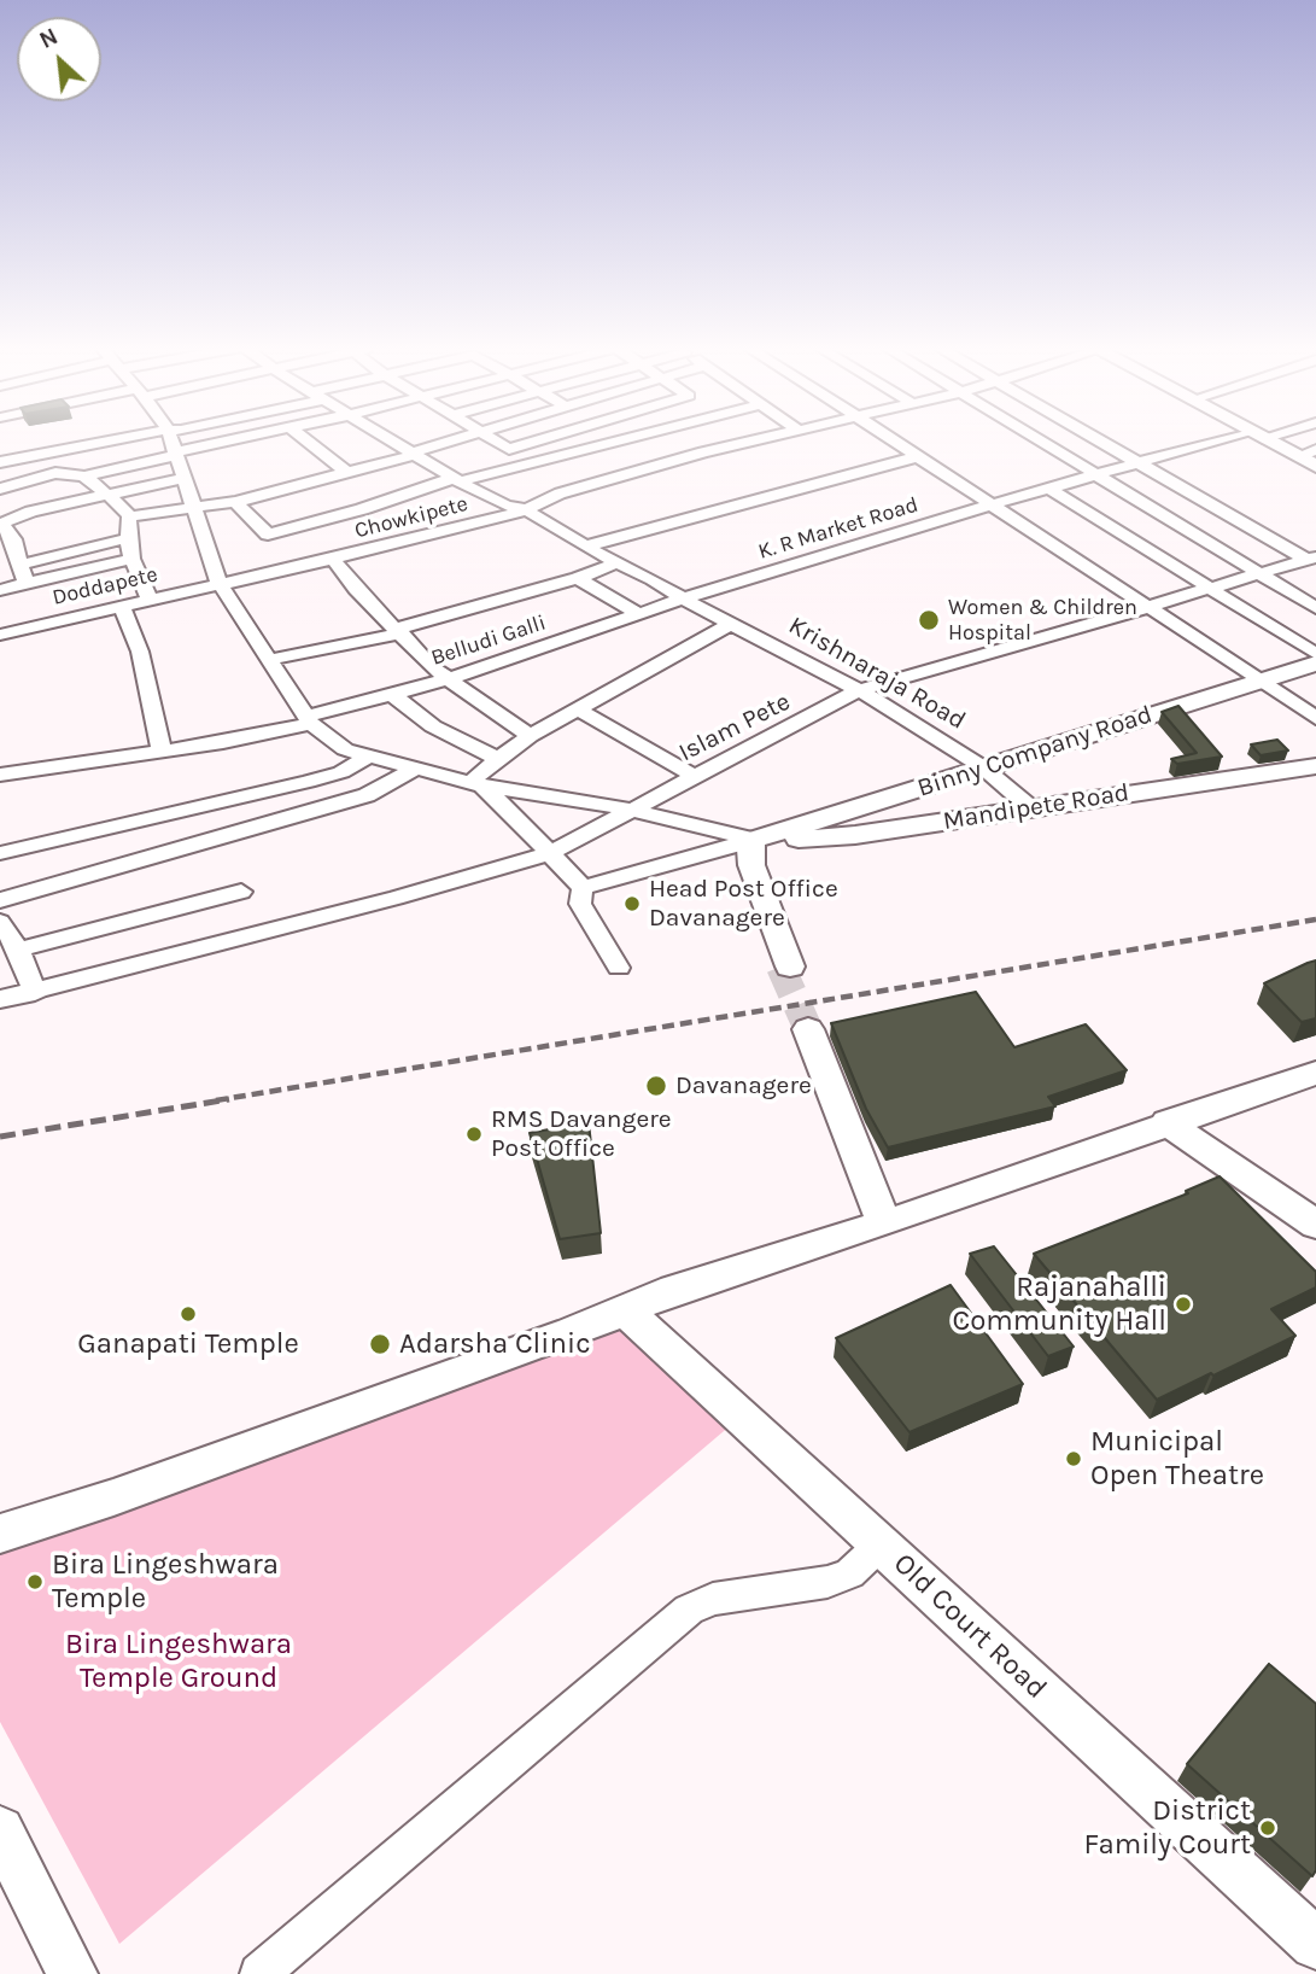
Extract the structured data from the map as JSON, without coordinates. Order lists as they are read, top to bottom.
{
  "streets": {
    "main road": ["Binny Company Road", "Mandipete Road", "Old Court Road"],
    "street": [
      "Chowkipete",
      "K. R Market Road",
      "Doddapete",
      "Belludi Galli",
      "Krishnaraja Road",
      "Islam Pete"
    ]
  },
  "crossings": [
    ["Chowkipete", "Doddapete"],
    ["Chowkipete", "Krishnaraja Road"],
    ["K. R Market Road", "Belludi Galli"],
    ["K. R Market Road", "Krishnaraja Road"],
    ["Belludi Galli", "Krishnaraja Road"],
    ["Krishnaraja Road", "Islam Pete"],
    ["Krishnaraja Road", "Binny Company Road"],
    ["Krishnaraja Road", "Mandipete Road"],
    ["Binny Company Road", "Mandipete Road"]
  ],
  "parks": ["Bira Lingeshwara Temple Ground"],
  "places": [
    "Women & Children Hospital",
    "Head Post Office Davanagere",
    "Davanagere",
    "RMS Davangere Post Office",
    "Rajanahalli Community Hall",
    "Ganapati Temple",
    "Adarsha Clinic",
    "Municipal Open Theatre",
    "Bira Lingeshwara Temple",
    "District Family Court"
  ],
  "north": "top left"
}
